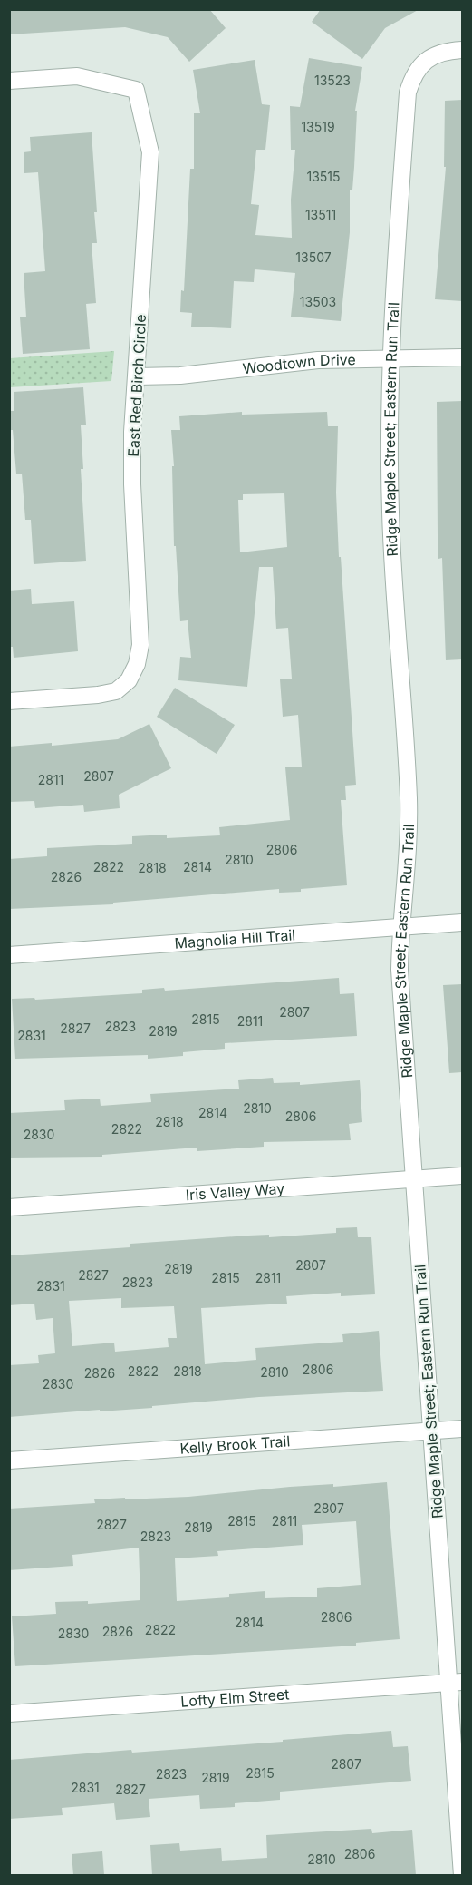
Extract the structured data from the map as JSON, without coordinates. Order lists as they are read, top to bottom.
{
  "streets": {
    "street": [
      "Woodtown Drive",
      "East Red Birch Circle",
      "Ridge Maple Street; Eastern Run Trail",
      "Magnolia Hill Trail",
      "Iris Valley Way",
      "Kelly Brook Trail",
      "Lofty Elm Street"
    ]
  },
  "crossings": [
    ["Woodtown Drive", "East Red Birch Circle"],
    ["Woodtown Drive", "Ridge Maple Street; Eastern Run Trail"],
    ["Ridge Maple Street; Eastern Run Trail", "Magnolia Hill Trail"],
    ["Ridge Maple Street; Eastern Run Trail", "Iris Valley Way"],
    ["Ridge Maple Street; Eastern Run Trail", "Kelly Brook Trail"],
    ["Ridge Maple Street; Eastern Run Trail", "Lofty Elm Street"]
  ],
  "house_numbers": [
    "13523",
    "13519",
    "13515",
    "13511",
    "13507",
    "13503",
    "2807",
    "2811",
    "2806",
    "2810",
    "2822",
    "2814",
    "2818",
    "2826",
    "2807",
    "2815",
    "2811",
    "2823",
    "2827",
    "2819",
    "2831",
    "2810",
    "2814",
    "2806",
    "2818",
    "2822",
    "2830",
    "2807",
    "2819",
    "2827",
    "2815",
    "2811",
    "2823",
    "2831",
    "2806",
    "2822",
    "2818",
    "2810",
    "2826",
    "2830",
    "2807",
    "2815",
    "2811",
    "2827",
    "2819",
    "2823",
    "2806",
    "2814",
    "2822",
    "2826",
    "2830",
    "2807",
    "2815",
    "2823",
    "2819",
    "2831",
    "2827",
    "2806",
    "2810"
  ]
}
